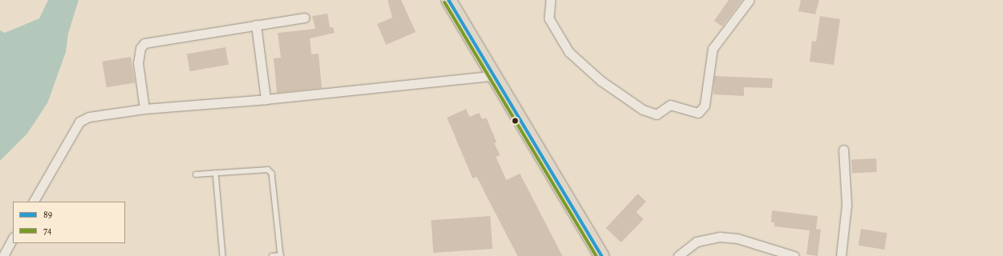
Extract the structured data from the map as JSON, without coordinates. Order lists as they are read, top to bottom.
{
  "lines": ["transit line 89", "transit line 74"],
  "legend": ["89", "74"]
}
